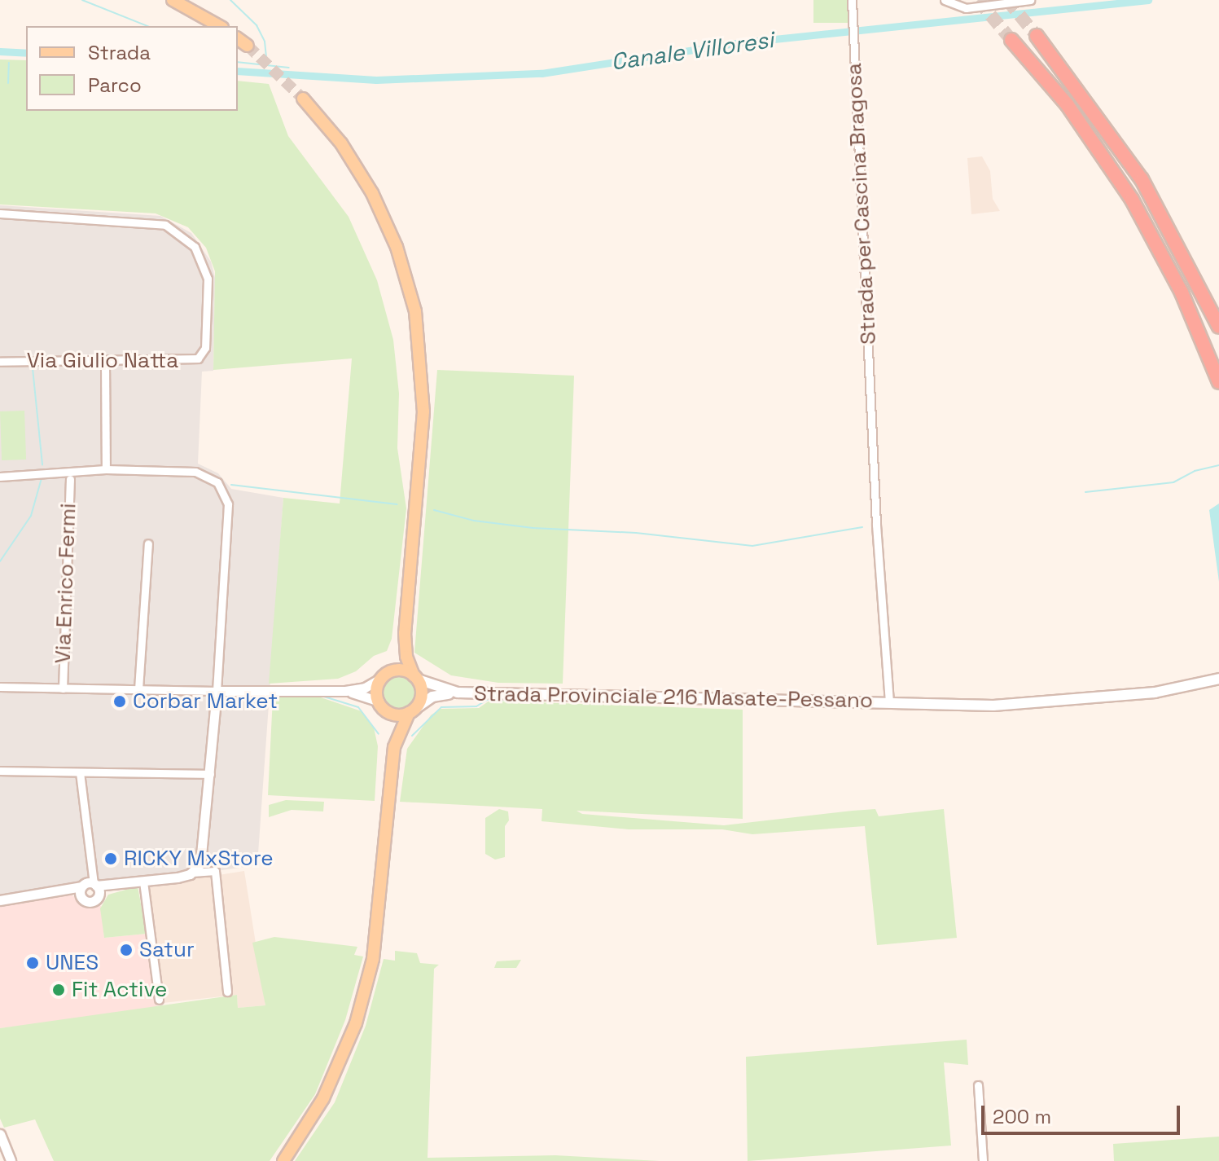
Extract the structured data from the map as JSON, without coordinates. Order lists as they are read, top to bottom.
{
  "streets": {
    "main road": ["Strada Provinciale 216 Masate-Pessano"],
    "street": ["Strada per Cascina Bragosa", "Via Giulio Natta", "Via Enrico Fermi"]
  },
  "crossings": [
    ["Strada per Cascina Bragosa", "Strada Provinciale 216 Masate-Pessano"]
  ],
  "water": ["Canale Villoresi"],
  "places": [
    "Corbar Market",
    "RICKY MxStore",
    "Satur",
    "UNES",
    "Fit Active"
  ],
  "legend": ["Strada", "Parco"],
  "scale_bar": "200 m"
}
